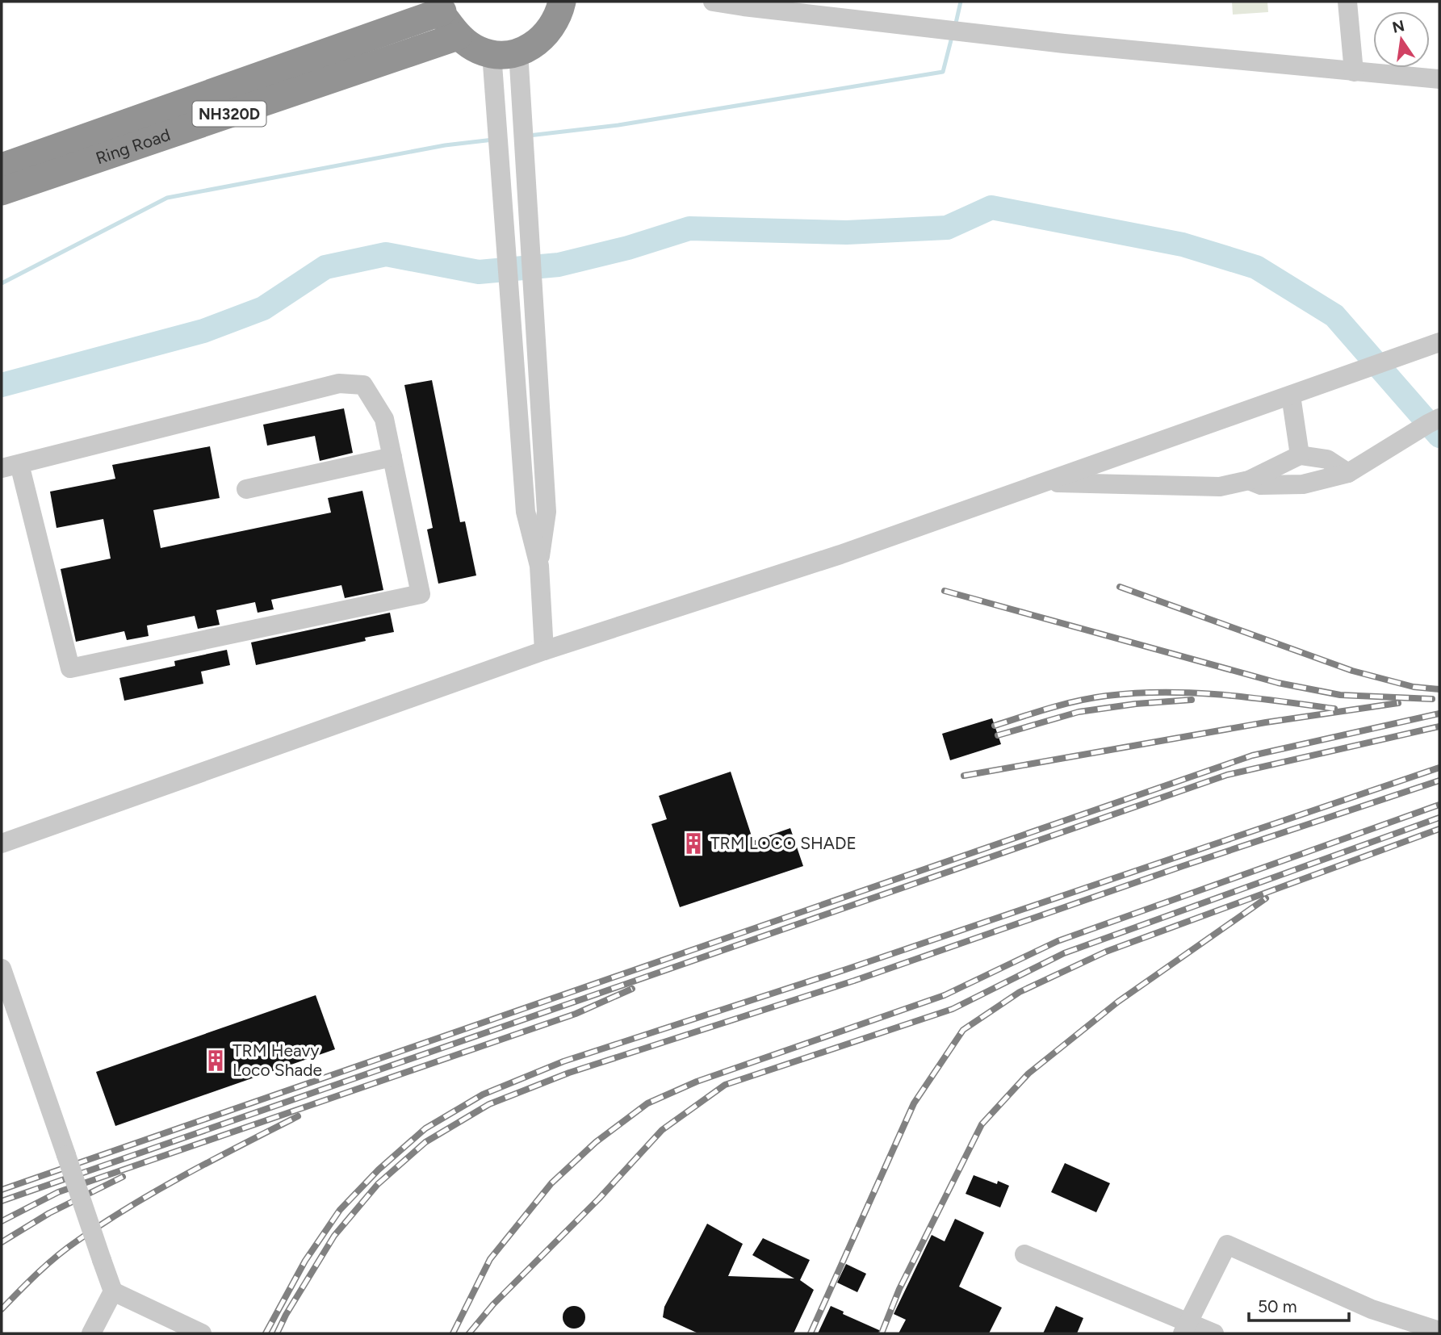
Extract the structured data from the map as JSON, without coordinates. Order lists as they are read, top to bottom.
{
  "streets": {
    "highway": ["NH320D", "Ring Road"]
  },
  "crossings": [
    ["NH320D", "Ring Road"]
  ],
  "places": {
    "building": ["TRM LOCO SHADE", "TRM Heavy Loco Shade"]
  },
  "scale_bar": "50 m",
  "north": "top"
}
